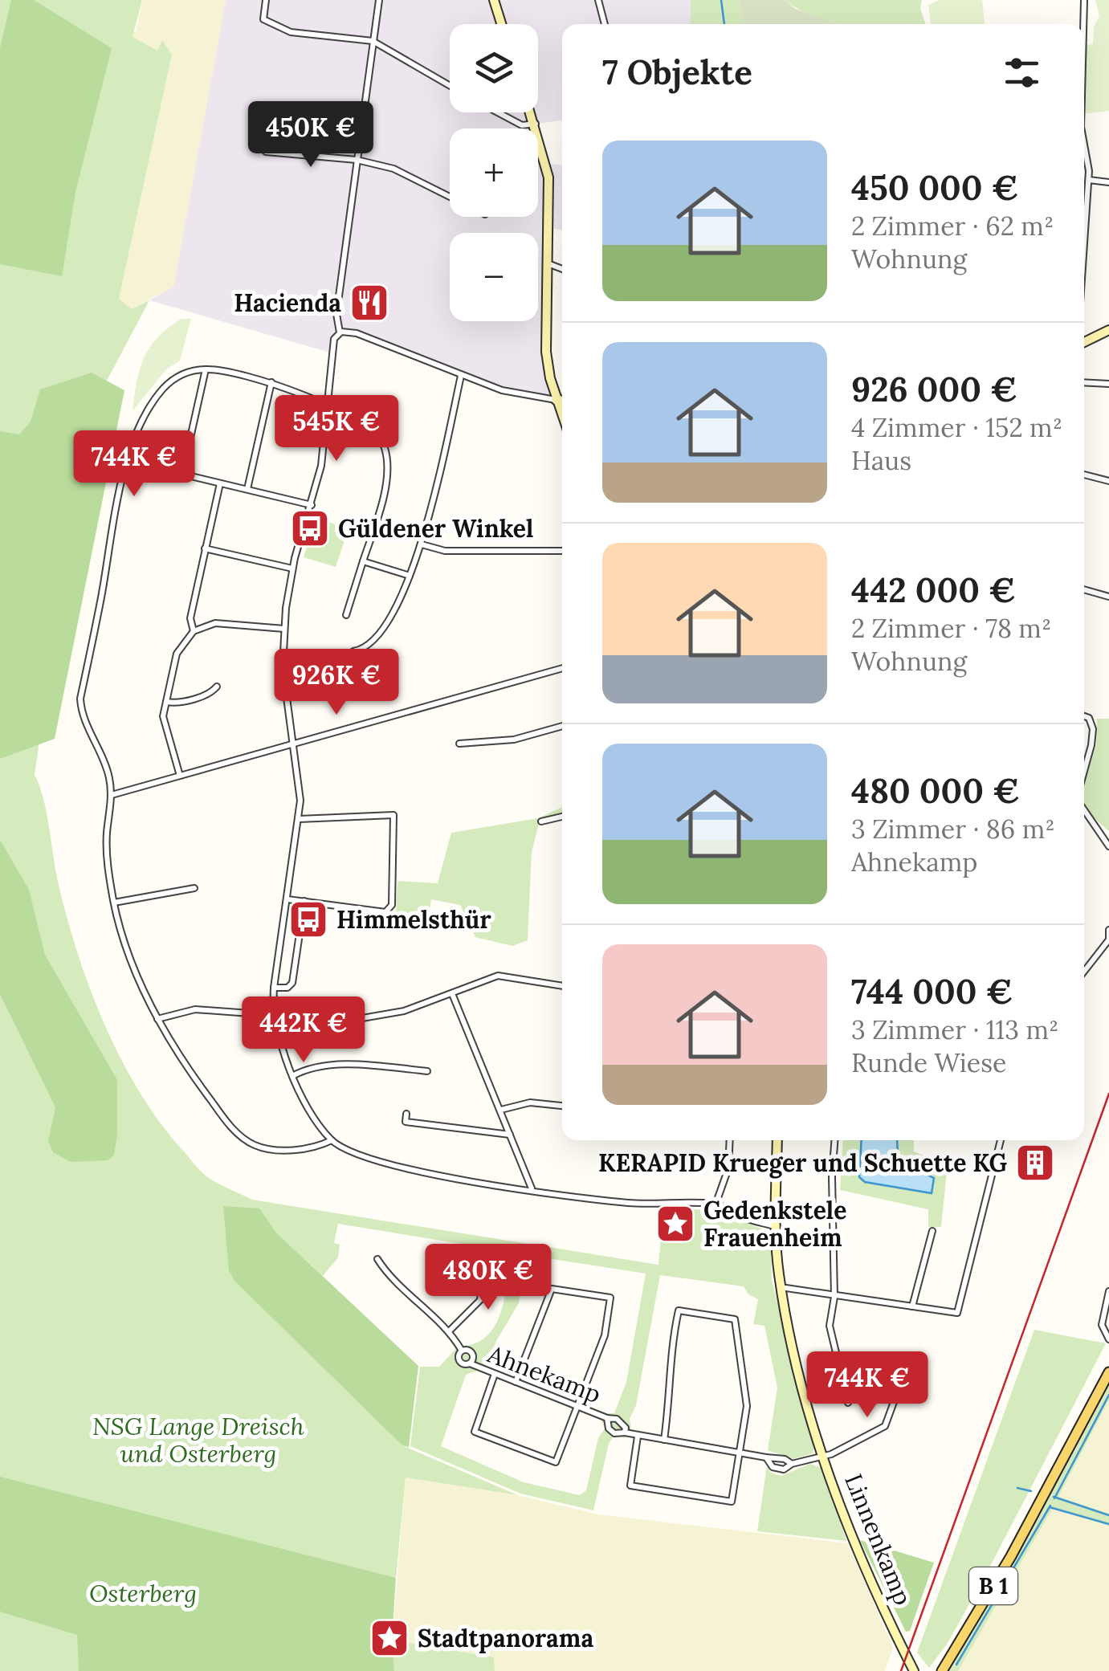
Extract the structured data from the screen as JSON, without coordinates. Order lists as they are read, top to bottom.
{
  "streets": {
    "main road": ["Linnenkamp", "B 1"],
    "street": ["Ahnekamp"]
  },
  "parks": ["NSG Lange Dreisch und Osterberg", "Osterberg"],
  "places": {
    "restaurant": ["Hacienda"],
    "bus stop": ["Güldener Winkel", "Himmelsthür"],
    "building": ["KERAPID Krueger und Schuette KG"],
    "place": ["Gedenkstele Frauenheim", "Stadtpanorama"]
  },
  "page": {
    "map_buttons": ["+", "−"],
    "heading": "7 Objekte",
    "price": [
      "450K €",
      "545K €",
      "744K €",
      "926K €",
      "442K €",
      "480K €",
      "744K €"
    ],
    "list": [
      {
        "name": "450 000 €",
        "note": "2 Zimmer · 62 m² · Wohnung"
      },
      {
        "name": "926 000 €",
        "note": "4 Zimmer · 152 m² · Haus"
      },
      {
        "name": "442 000 €",
        "note": "2 Zimmer · 78 m² · Wohnung"
      },
      {
        "name": "480 000 €",
        "note": "3 Zimmer · 86 m² · Ahnekamp"
      },
      {
        "name": "744 000 €",
        "note": "3 Zimmer · 113 m² · Runde Wiese"
      }
    ]
  }
}
